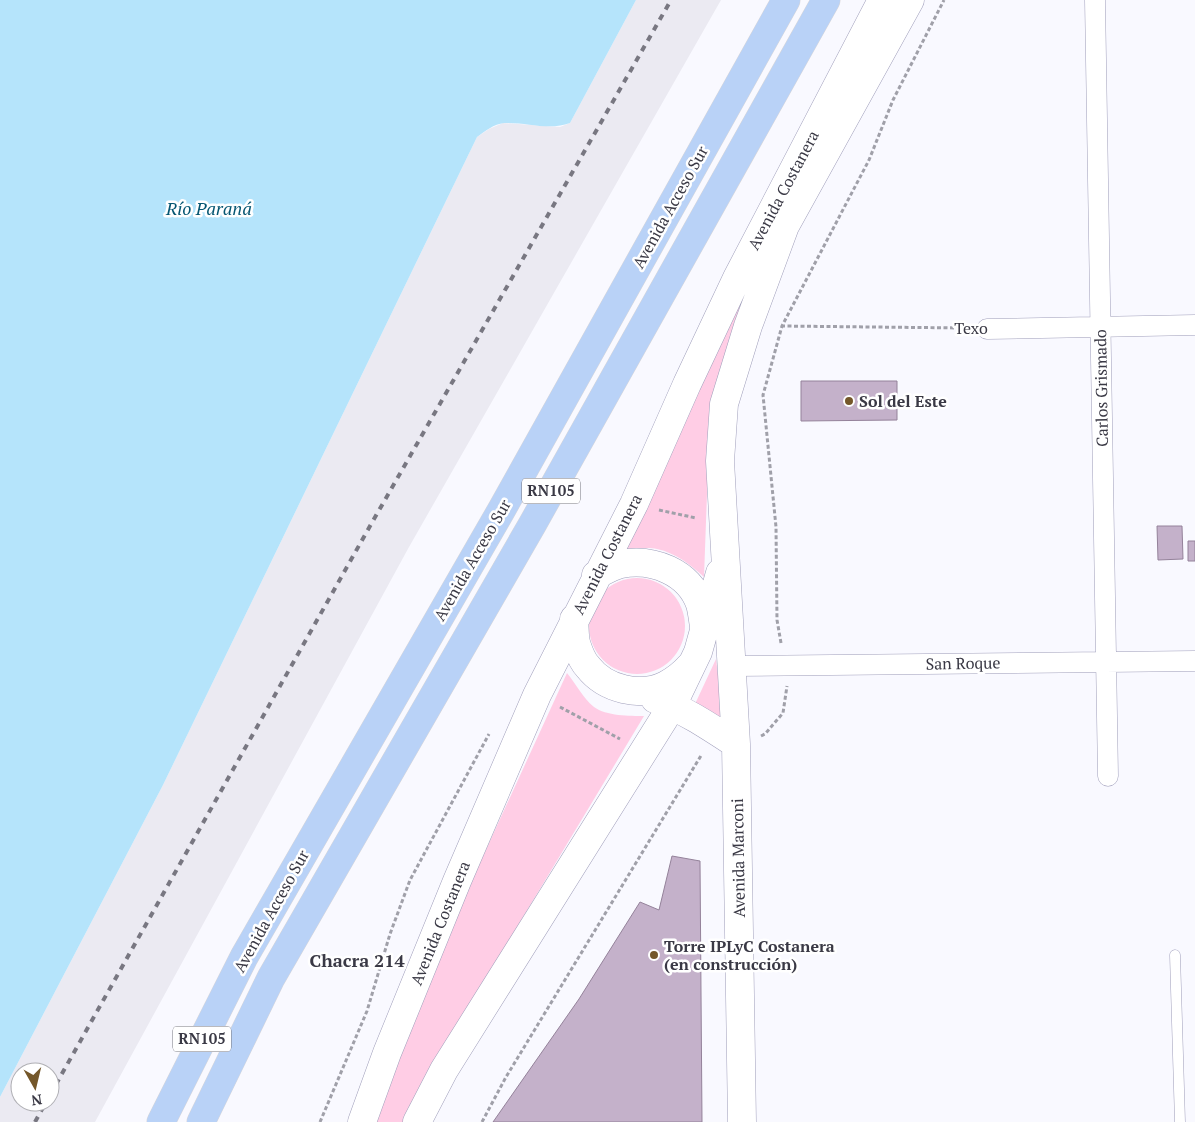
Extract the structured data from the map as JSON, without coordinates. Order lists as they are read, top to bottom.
{
  "streets": {
    "highway": ["Avenida Acceso Sur", "RN105"],
    "main road": ["Avenida Costanera", "Avenida Marconi"],
    "street": ["Texo", "Carlos Grismado", "San Roque"]
  },
  "crossings": [
    ["Avenida Costanera", "Texo"],
    ["Avenida Costanera", "Avenida Marconi"],
    ["Texo", "Carlos Grismado"],
    ["Carlos Grismado", "San Roque"],
    ["San Roque", "Avenida Marconi"]
  ],
  "districts": ["Chacra 214"],
  "water": ["Río Paraná"],
  "places": ["Sol del Este", "Torre IPLyC Costanera (en construcción)"],
  "north": "bottom"
}
